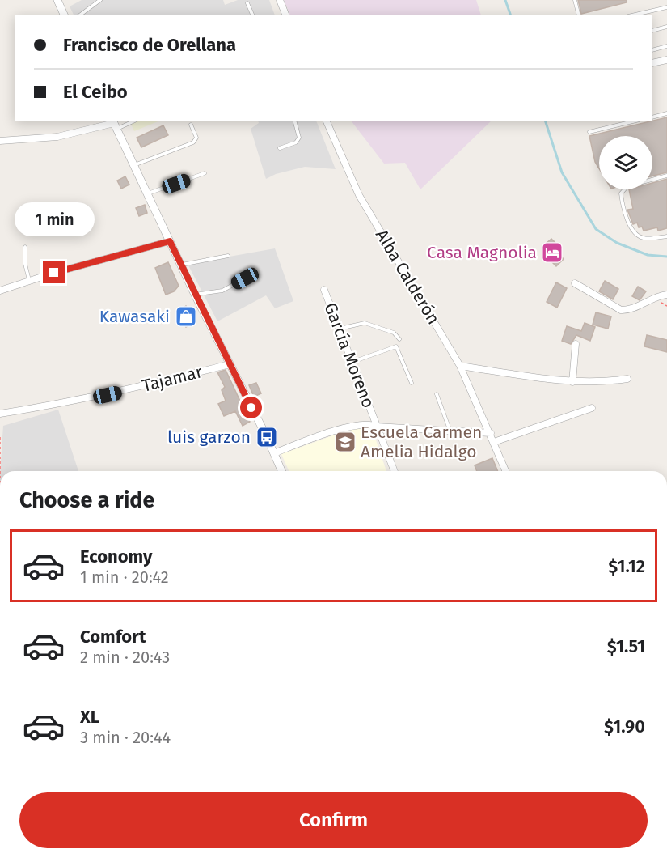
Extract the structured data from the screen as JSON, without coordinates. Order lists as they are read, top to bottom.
{
  "streets": {
    "street": ["Alba Calderón", "García Moreno", "Tajamar"]
  },
  "places": {
    "hotel": ["Casa Magnolia"],
    "shop": ["Kawasaki"],
    "bus stop": ["luis garzon"],
    "school or university": ["Escuela Carmen Amelia Hidalgo"]
  },
  "page": {
    "banner": ["Francisco de Orellana", "El Ceibo"],
    "bubble": "1 min",
    "heading": "Choose a ride",
    "list": [
      {
        "name": "Economy",
        "note": "1 min · 20:42",
        "value": "$1.12"
      },
      {
        "name": "Comfort",
        "note": "2 min · 20:43",
        "value": "$1.51"
      },
      {
        "name": "XL",
        "note": "3 min · 20:44",
        "value": "$1.90"
      }
    ],
    "buttons": "Confirm"
  }
}
